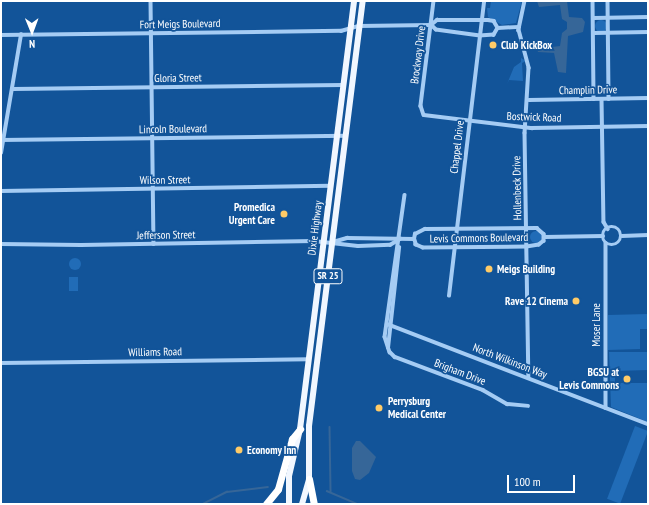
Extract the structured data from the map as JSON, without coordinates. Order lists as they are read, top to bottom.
{
  "streets": {
    "main road": ["Dixie Highway", "SR 25"],
    "street": [
      "Fort Meigs Boulevard",
      "Brockway Drive",
      "Gloria Street",
      "Champlin Drive",
      "Bostwick Road",
      "Lincoln Boulevard",
      "Chappel Drive",
      "Wilson Street",
      "Hollenbeck Drive",
      "Jefferson Street",
      "Levis Commons Boulevard",
      "Moser Lane",
      "Williams Road",
      "North Wilkinson Way",
      "Brigham Drive"
    ]
  },
  "crossings": [
    ["Fort Meigs Boulevard", "Brockway Drive"],
    ["Fort Meigs Boulevard", "Dixie Highway"],
    ["Brockway Drive", "Bostwick Road"],
    ["Gloria Street", "Dixie Highway"],
    ["Champlin Drive", "Hollenbeck Drive"],
    ["Bostwick Road", "Chappel Drive"],
    ["Bostwick Road", "Hollenbeck Drive"],
    ["Lincoln Boulevard", "Dixie Highway"],
    ["Chappel Drive", "Levis Commons Boulevard"],
    ["Wilson Street", "Dixie Highway"],
    ["Hollenbeck Drive", "Levis Commons Boulevard"],
    ["Hollenbeck Drive", "North Wilkinson Way"],
    ["Dixie Highway", "Jefferson Street"],
    ["Dixie Highway", "Levis Commons Boulevard"],
    ["Dixie Highway", "Williams Road"],
    ["Jefferson Street", "Levis Commons Boulevard"],
    ["Levis Commons Boulevard", "Moser Lane"],
    ["Moser Lane", "North Wilkinson Way"]
  ],
  "places": [
    "Club KickBox",
    "Promedica Urgent Care",
    "Meigs Building",
    "Rave 12 Cinema",
    "BGSU at Levis Commons",
    "Perrysburg Medical Center",
    "Economy Inn"
  ],
  "scale_bar": "100 m",
  "north": "bottom"
}
